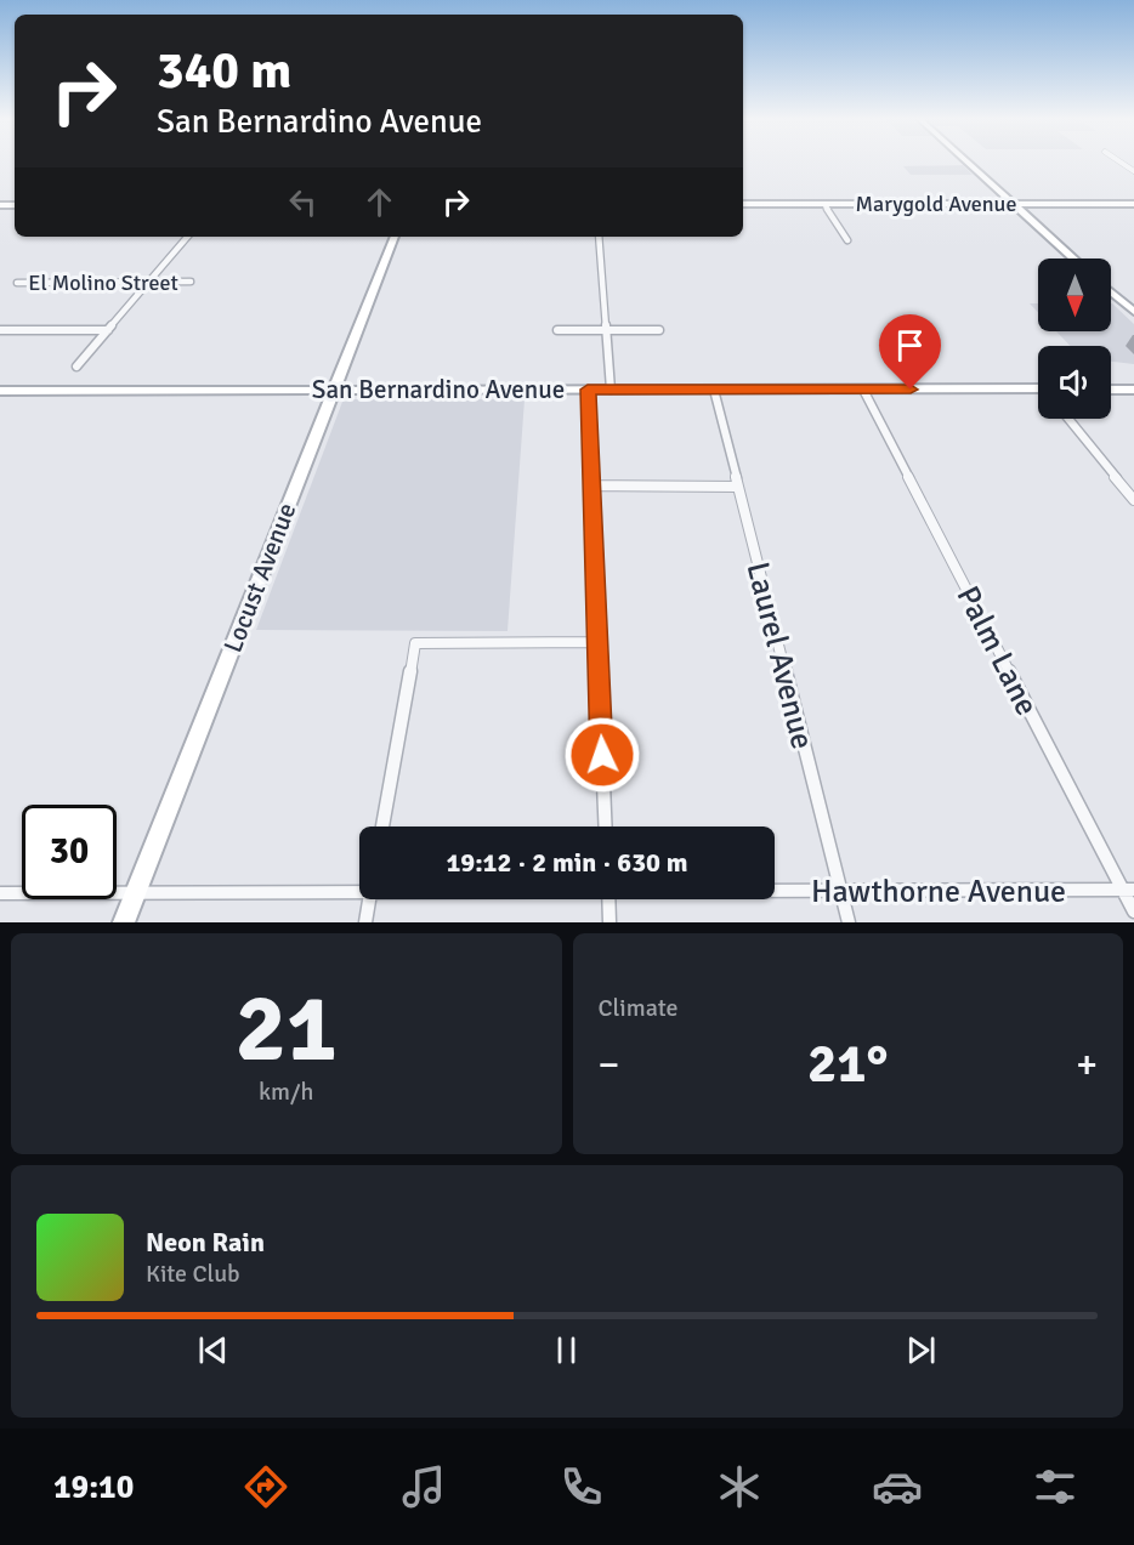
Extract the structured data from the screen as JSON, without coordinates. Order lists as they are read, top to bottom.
{
  "streets": {
    "main road": ["Marygold Avenue", "San Bernardino Avenue", "Locust Avenue"],
    "street": [
      "El Molino Street",
      "Palm Lane",
      "Laurel Avenue",
      "Hawthorne Avenue"
    ]
  },
  "crossings": [
    ["San Bernardino Avenue", "Locust Avenue"],
    ["San Bernardino Avenue", "Palm Lane"],
    ["San Bernardino Avenue", "Laurel Avenue"],
    ["Locust Avenue", "Hawthorne Avenue"],
    ["Palm Lane", "Hawthorne Avenue"],
    ["Laurel Avenue", "Hawthorne Avenue"]
  ],
  "north": "bottom",
  "page": {
    "turn": ["340 m", "San Bernardino Avenue"],
    "limit": "30",
    "trip": "19:12 · 2 min · 630 m",
    "tile": [
      ["21", "km/h"],
      "Climate"
    ],
    "heat": ["−", "21°", "+"],
    "song": ["Neon Rain", "Kite Club"],
    "tabs": "19:10"
  }
}
